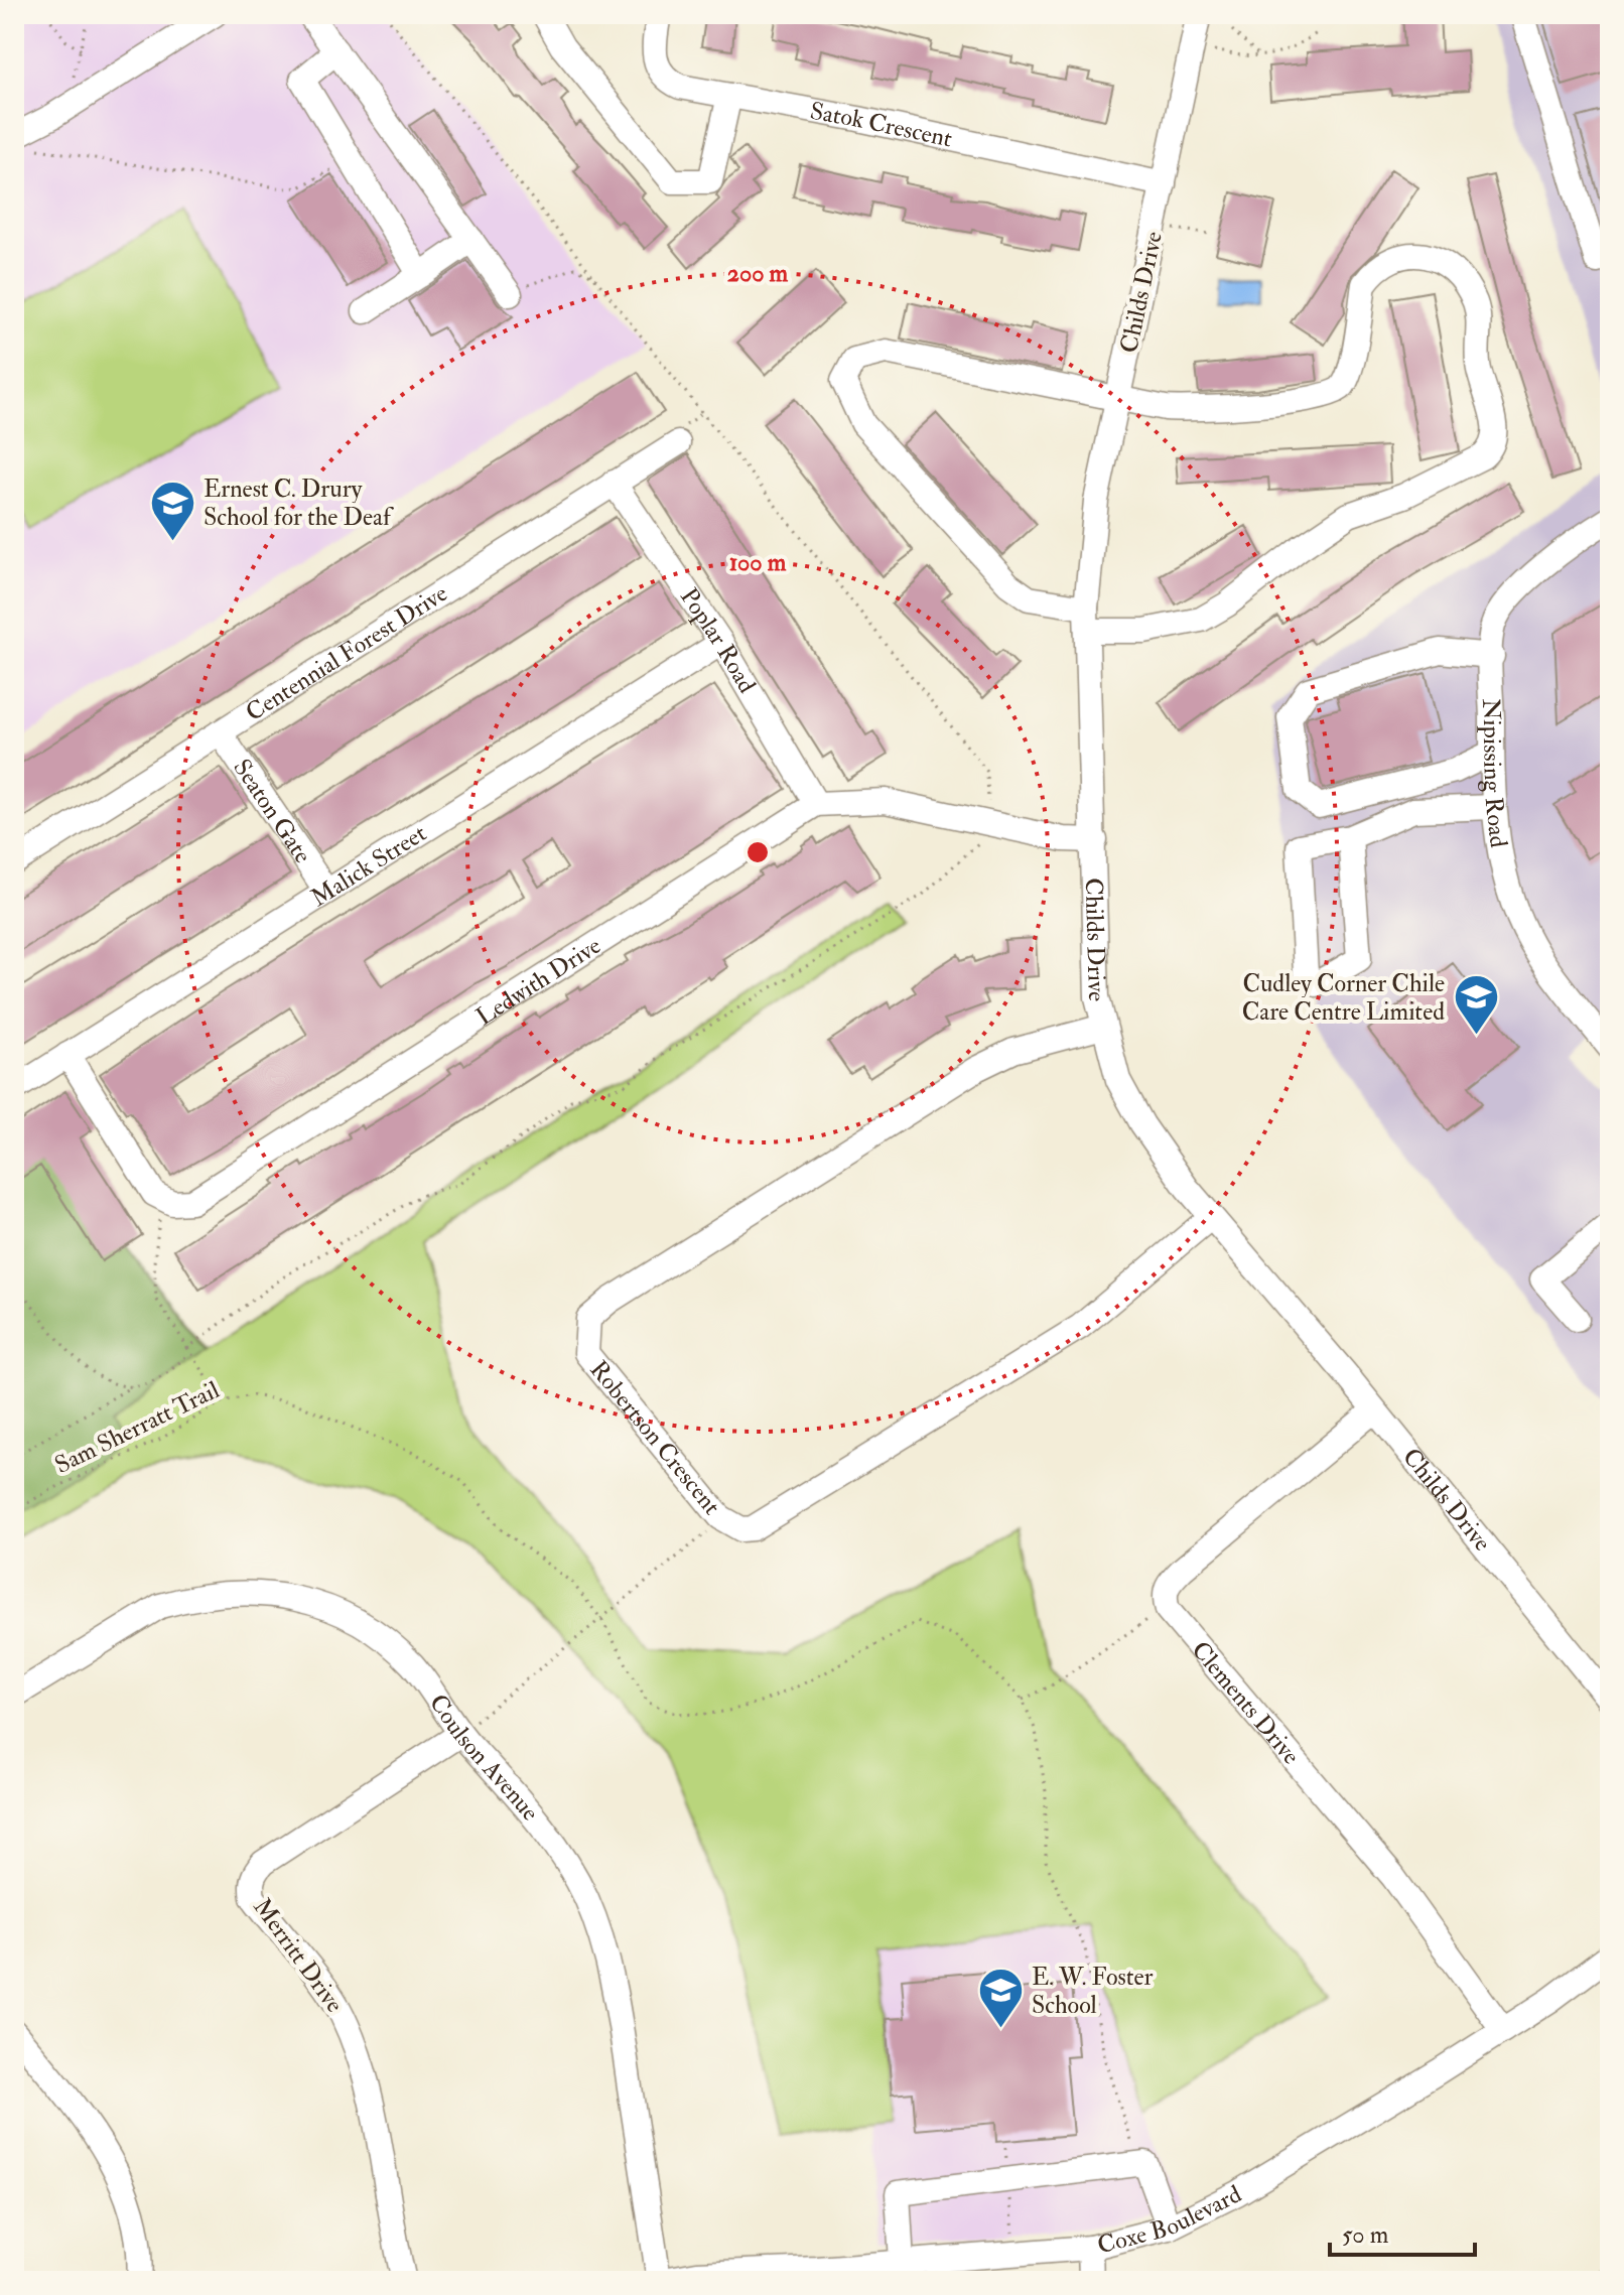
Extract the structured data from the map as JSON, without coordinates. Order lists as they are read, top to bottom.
{
  "streets": {
    "street": [
      "Satok Crescent",
      "Childs Drive",
      "Poplar Road",
      "Centennial Forest Drive",
      "Nipissing Road",
      "Seaton Gate",
      "Malick Street",
      "Ledwith Drive",
      "Robertson Crescent",
      "Clements Drive",
      "Coulson Avenue",
      "Merritt Drive",
      "Coxe Boulevard"
    ],
    "path": ["Sam Sherratt Trail"]
  },
  "crossings": [
    ["Satok Crescent", "Childs Drive"],
    ["Childs Drive", "Robertson Crescent"],
    ["Poplar Road", "Centennial Forest Drive"],
    ["Poplar Road", "Malick Street"],
    ["Poplar Road", "Ledwith Drive"],
    ["Centennial Forest Drive", "Seaton Gate"],
    ["Seaton Gate", "Malick Street"],
    ["Clements Drive", "Coxe Boulevard"],
    ["Coulson Avenue", "Merritt Drive"],
    ["Coulson Avenue", "Coxe Boulevard"]
  ],
  "places": {
    "school or university": ["Ernest C. Drury School for the Deaf", "Cudley Corner Chile Care Centre Limited", "E. W. Foster School"]
  },
  "scale_bar": "50 m",
  "rings": ["200 m", "100 m"]
}
